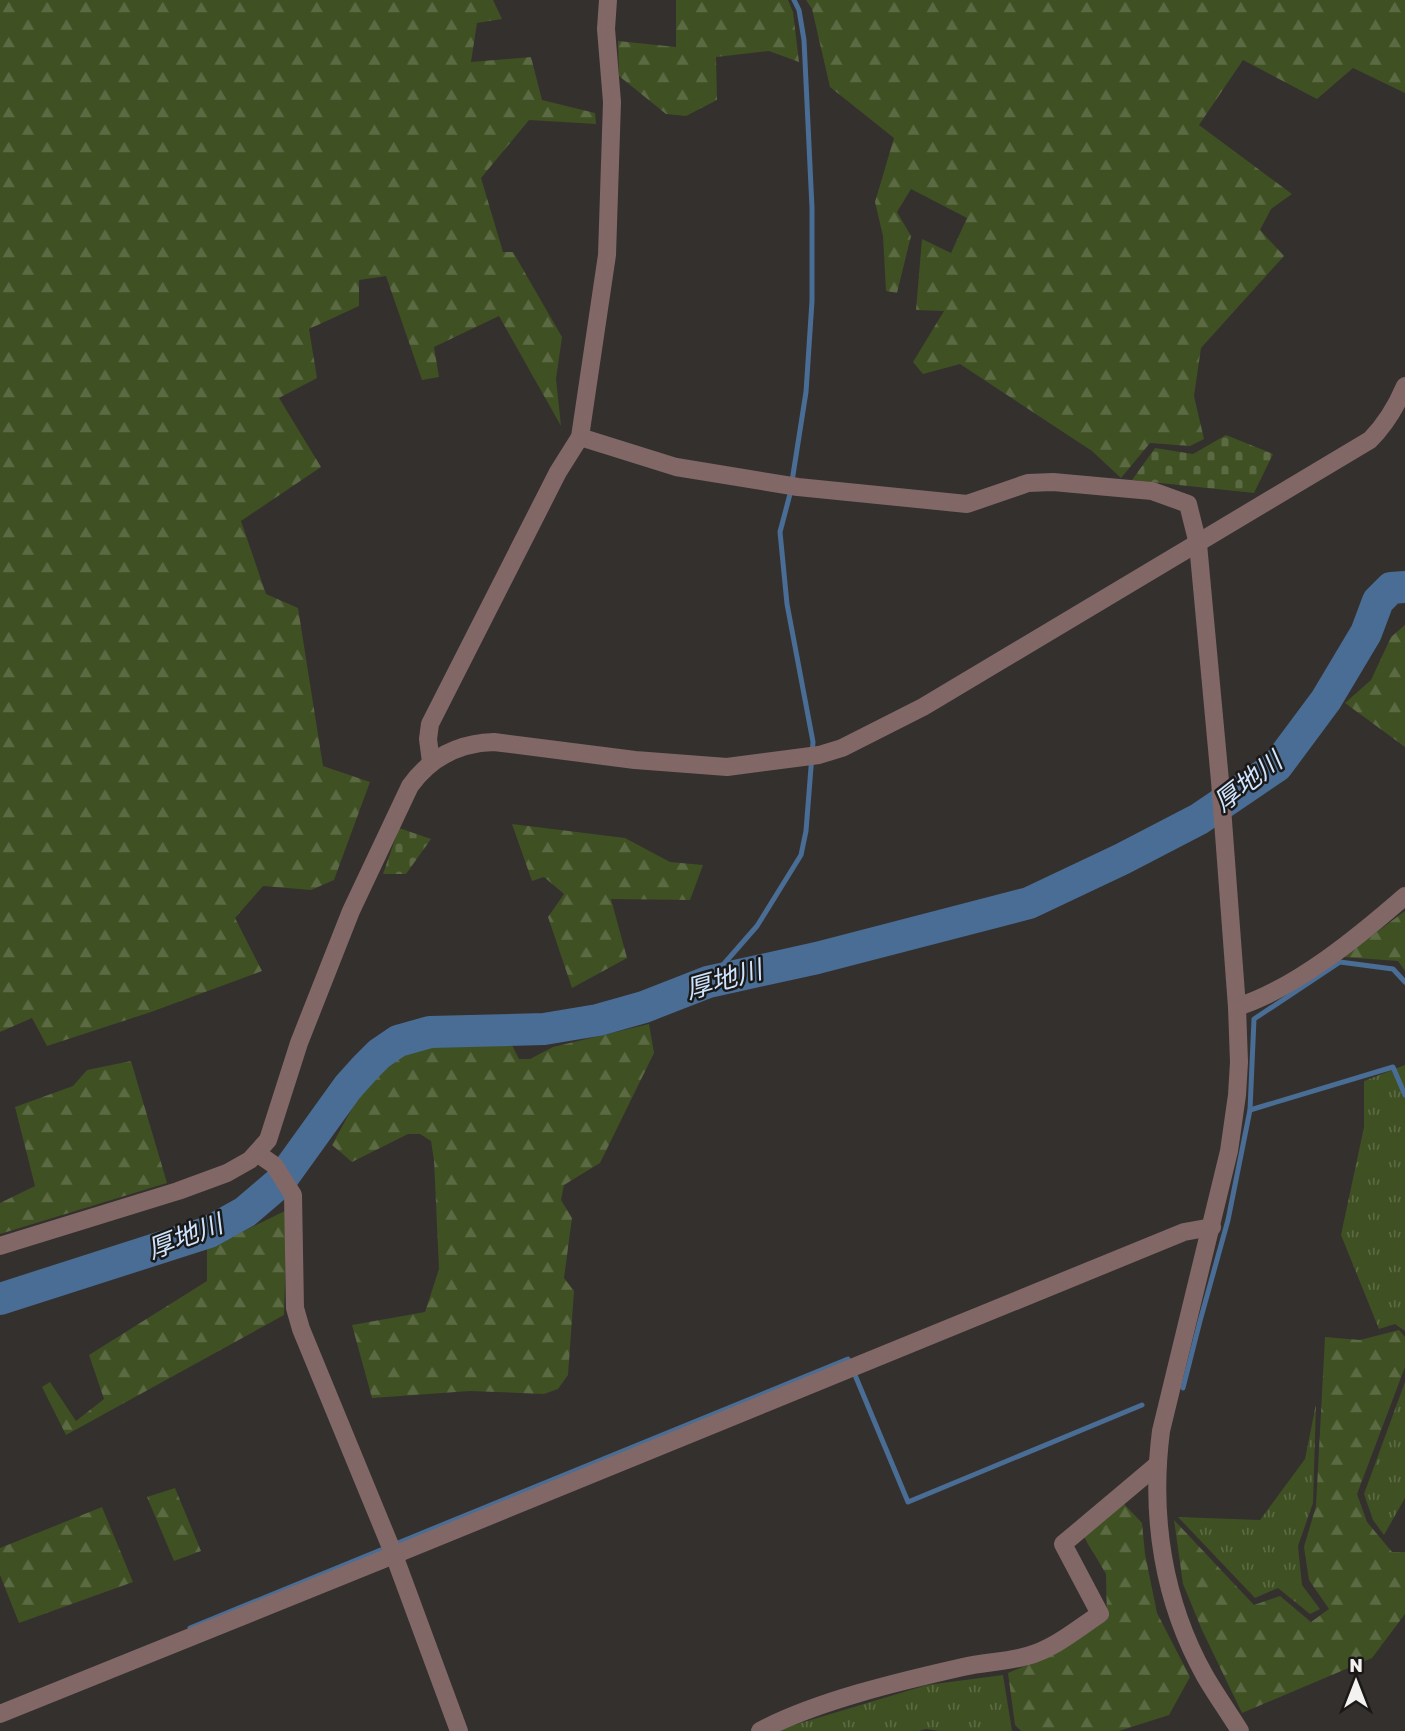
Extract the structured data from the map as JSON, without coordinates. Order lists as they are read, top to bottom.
{
  "water": ["厚地川"],
  "north": "top"
}
